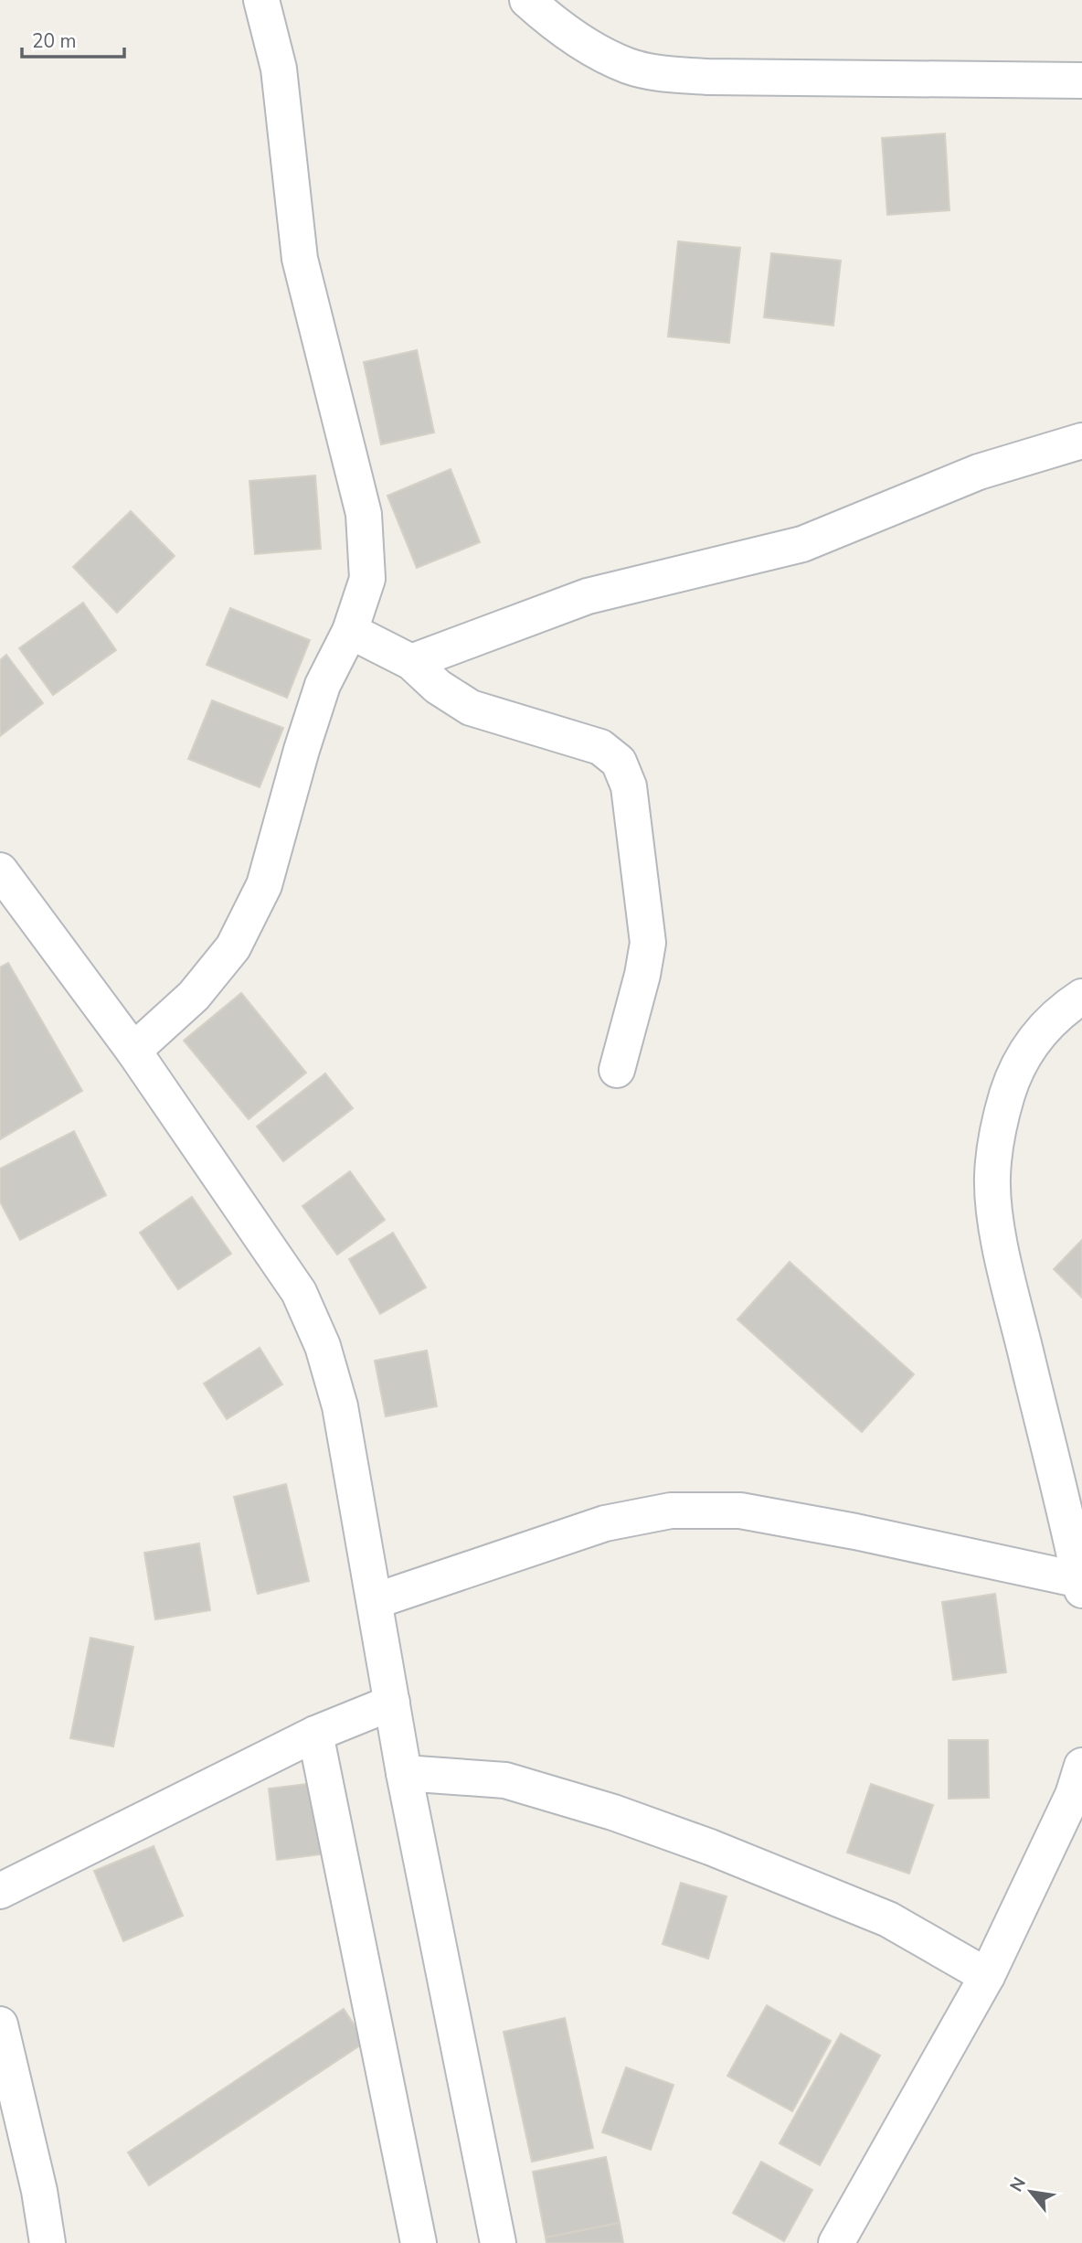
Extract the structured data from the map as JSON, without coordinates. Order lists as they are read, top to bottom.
{
  "scale_bar": "20 m",
  "north": "top left"
}
